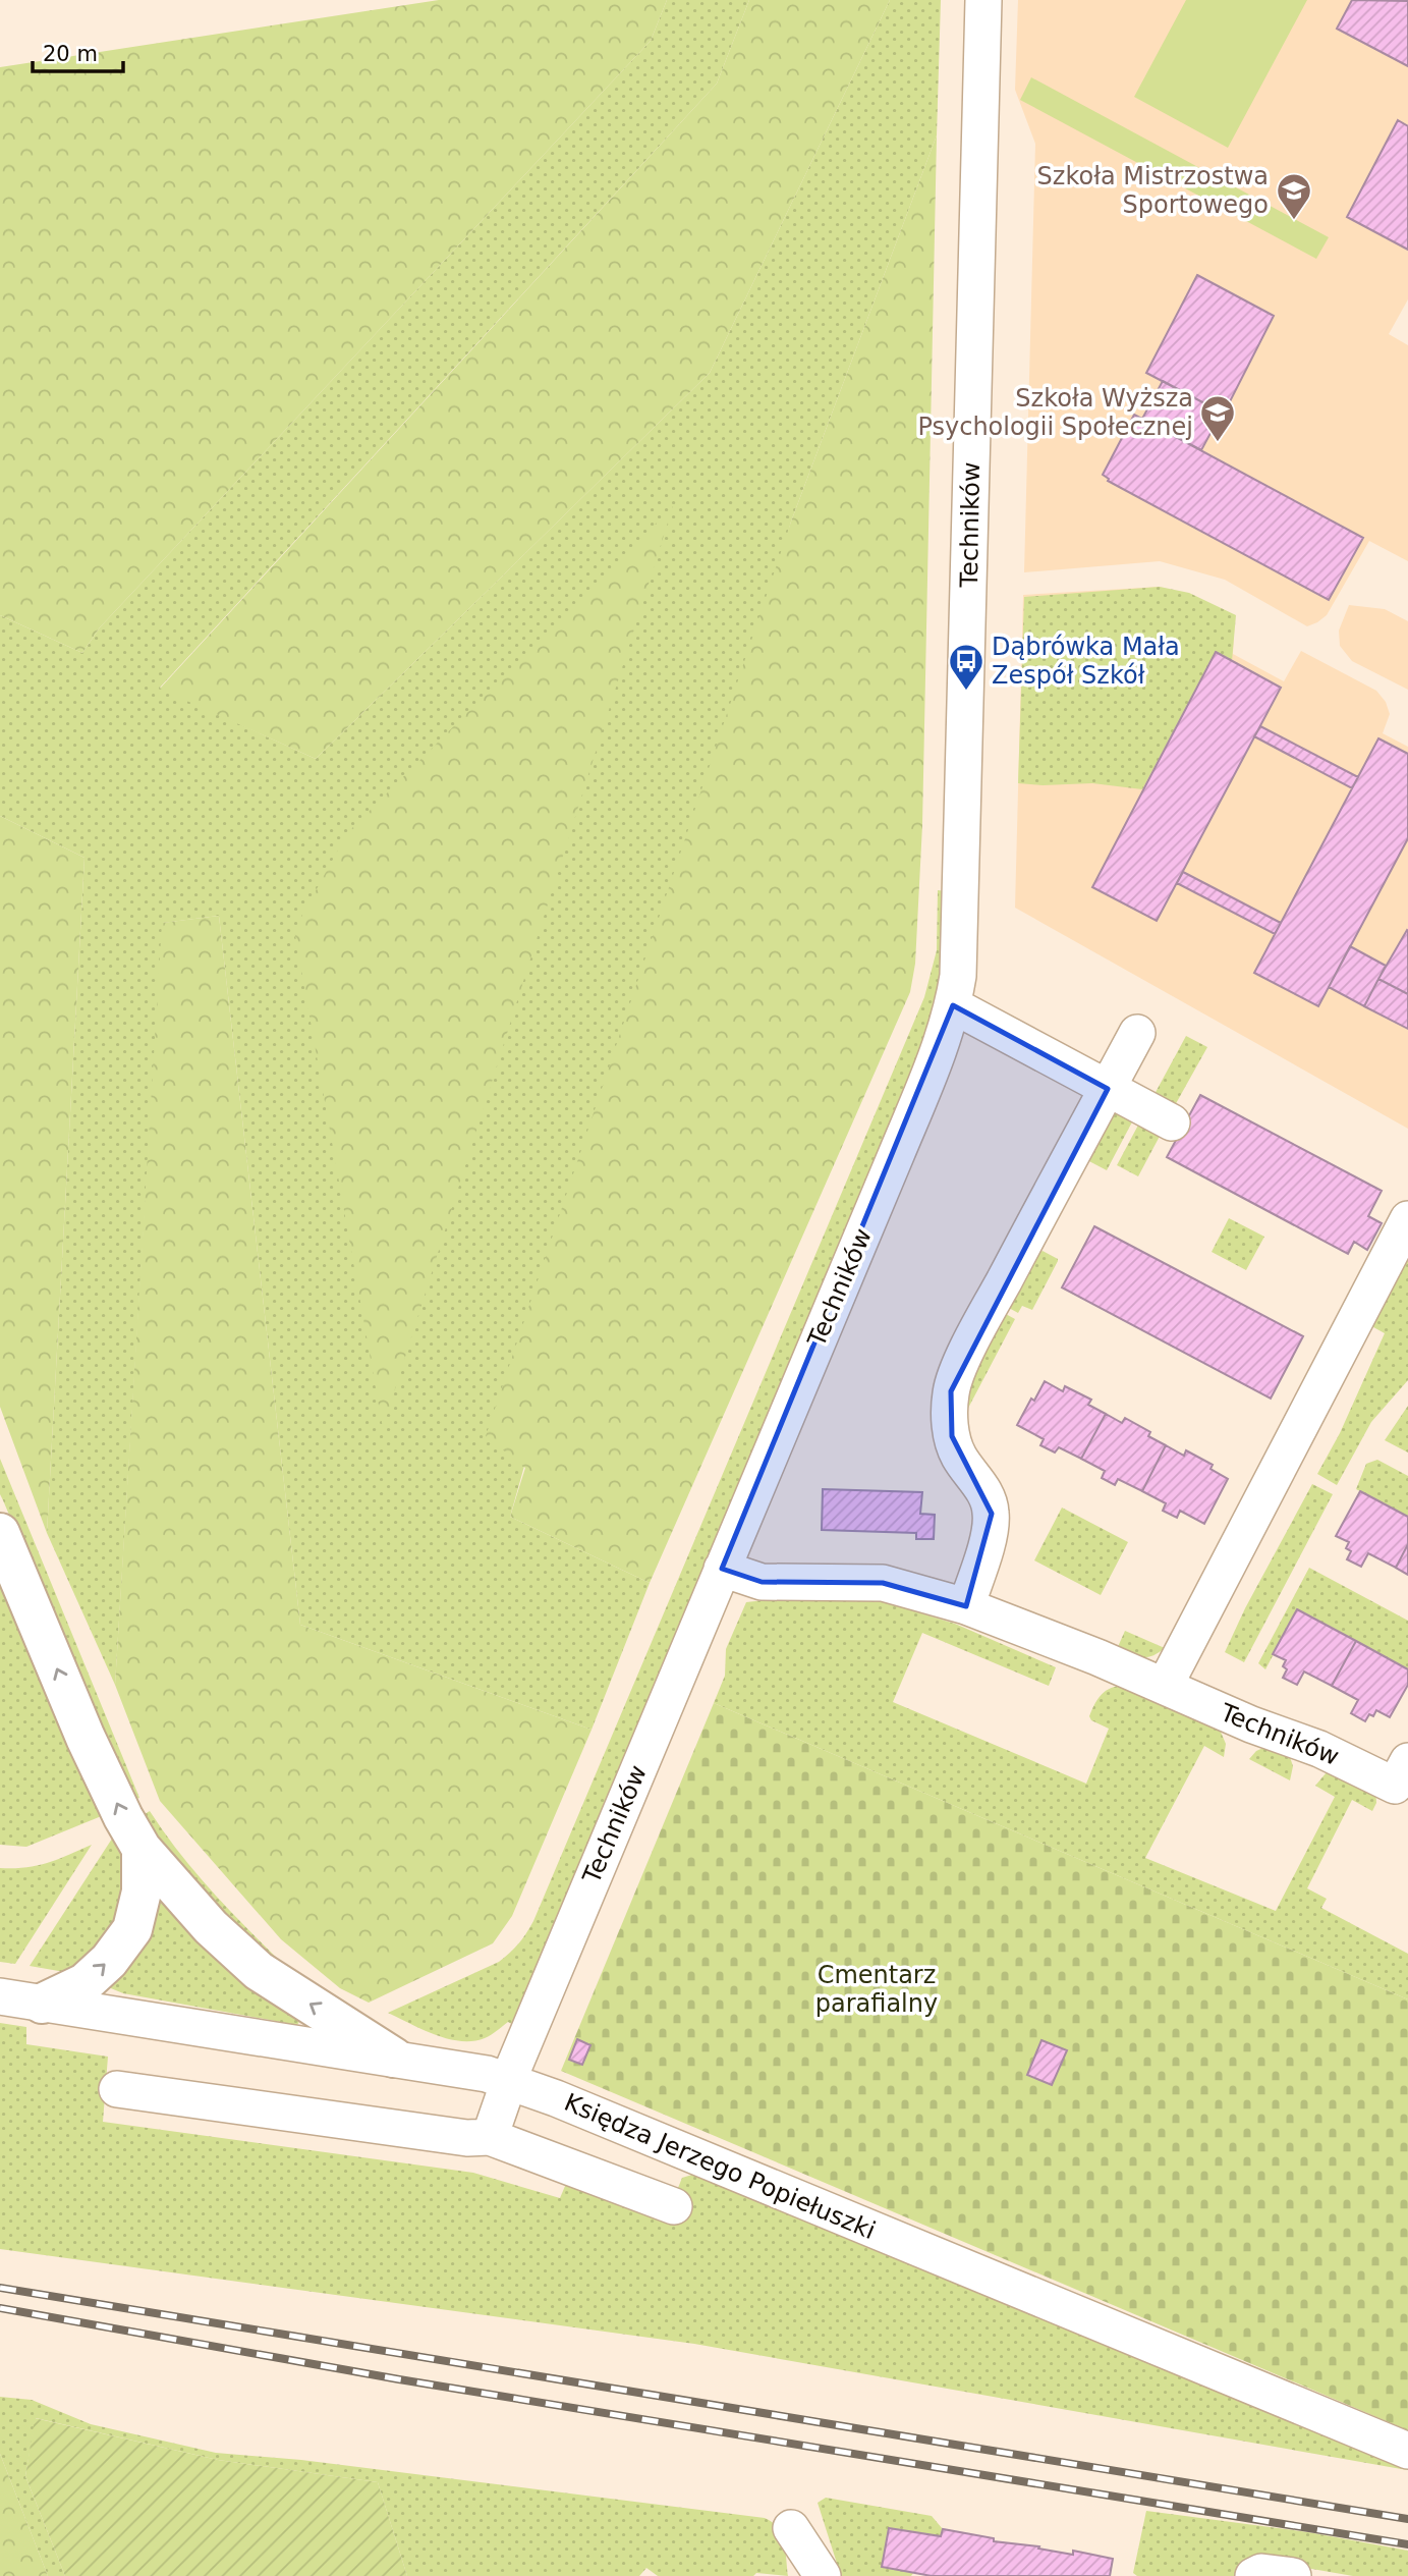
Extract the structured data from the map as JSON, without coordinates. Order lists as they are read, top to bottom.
{
  "streets": {
    "street": ["Techników", "Księdza Jerzego Popiełuszki"]
  },
  "crossings": [
    ["Techników", "Księdza Jerzego Popiełuszki"]
  ],
  "parks": ["Cmentarz parafialny"],
  "places": {
    "school or university": ["Szkoła Mistrzostwa Sportowego", "Szkoła Wyższa Psychologii Społecznej"],
    "bus stop": ["Dąbrówka Mała Zespół Szkół"]
  },
  "scale_bar": "20 m"
}
